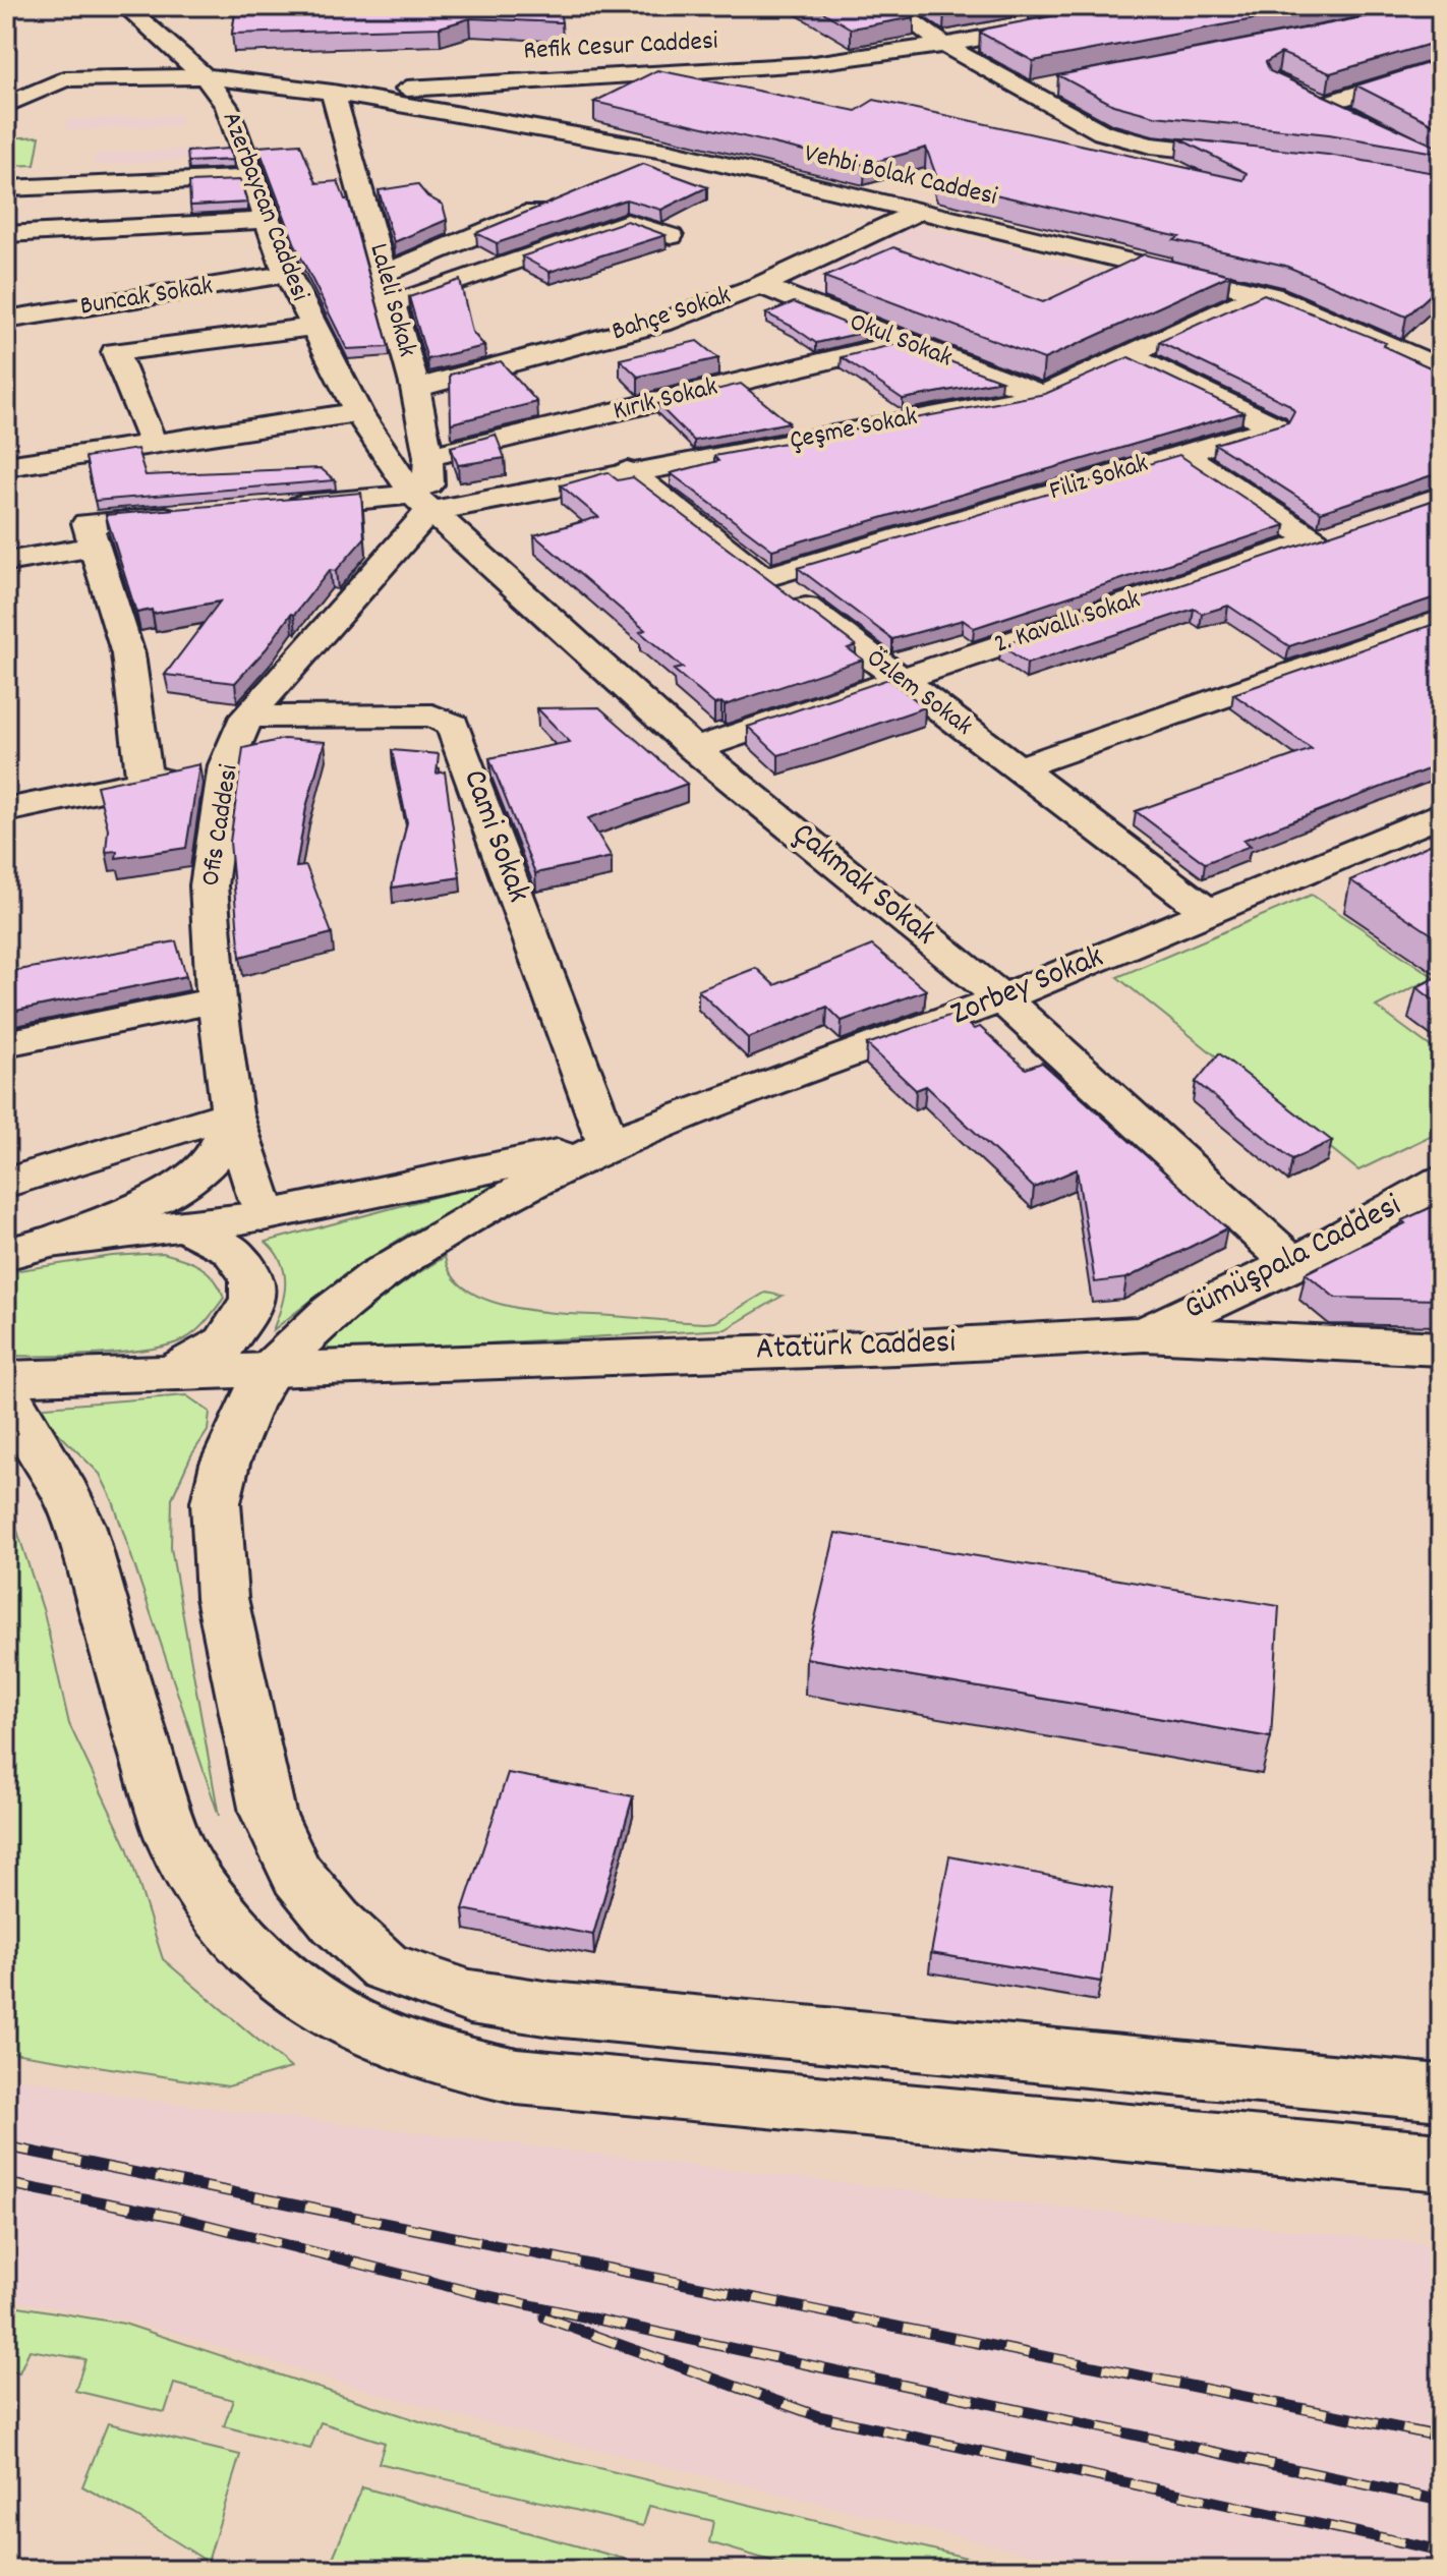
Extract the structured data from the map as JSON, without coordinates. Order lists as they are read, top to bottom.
{
  "streets": {
    "street": [
      "Refik Cesur Caddesi",
      "Vehbi Bolak Caddesi",
      "Azerbaycan Caddesi",
      "Buncak Sokak",
      "Laleli Sokak",
      "Bahçe Sokak",
      "Okul Sokak",
      "Kırık Sokak",
      "Çeşme Sokak",
      "Filiz Sokak",
      "2. Kavallı Sokak",
      "Özlem Sokak",
      "Ofis Caddesi",
      "Cami Sokak",
      "Çakmak Sokak",
      "Zorbey Sokak",
      "Gümüşpala Caddesi",
      "Atatürk Caddesi"
    ]
  },
  "crossings": [
    ["Refik Cesur Caddesi", "Vehbi Bolak Caddesi"],
    ["Refik Cesur Caddesi", "Laleli Sokak"],
    ["Vehbi Bolak Caddesi", "Laleli Sokak"],
    ["Vehbi Bolak Caddesi", "Bahçe Sokak"],
    ["Vehbi Bolak Caddesi", "Çeşme Sokak"],
    ["Azerbaycan Caddesi", "Buncak Sokak"],
    ["Azerbaycan Caddesi", "Laleli Sokak"],
    ["Azerbaycan Caddesi", "Çeşme Sokak"],
    ["Azerbaycan Caddesi", "Ofis Caddesi"],
    ["Azerbaycan Caddesi", "Çakmak Sokak"],
    ["Laleli Sokak", "Bahçe Sokak"],
    ["Laleli Sokak", "Kırık Sokak"],
    ["Laleli Sokak", "Çeşme Sokak"],
    ["Laleli Sokak", "Ofis Caddesi"],
    ["Laleli Sokak", "Çakmak Sokak"],
    ["Bahçe Sokak", "Okul Sokak"],
    ["Okul Sokak", "Kırık Sokak"],
    ["Okul Sokak", "Çeşme Sokak"],
    ["Çeşme Sokak", "Filiz Sokak"],
    ["Çeşme Sokak", "Özlem Sokak"],
    ["Çeşme Sokak", "Ofis Caddesi"],
    ["Çeşme Sokak", "Çakmak Sokak"],
    ["Filiz Sokak", "2. Kavallı Sokak"],
    ["Filiz Sokak", "Özlem Sokak"],
    ["2. Kavallı Sokak", "Özlem Sokak"],
    ["2. Kavallı Sokak", "Çakmak Sokak"],
    ["Özlem Sokak", "Zorbey Sokak"],
    ["Ofis Caddesi", "Cami Sokak"],
    ["Ofis Caddesi", "Çakmak Sokak"],
    ["Cami Sokak", "Zorbey Sokak"],
    ["Çakmak Sokak", "Zorbey Sokak"],
    ["Çakmak Sokak", "Gümüşpala Caddesi"],
    ["Gümüşpala Caddesi", "Atatürk Caddesi"]
  ]
}
